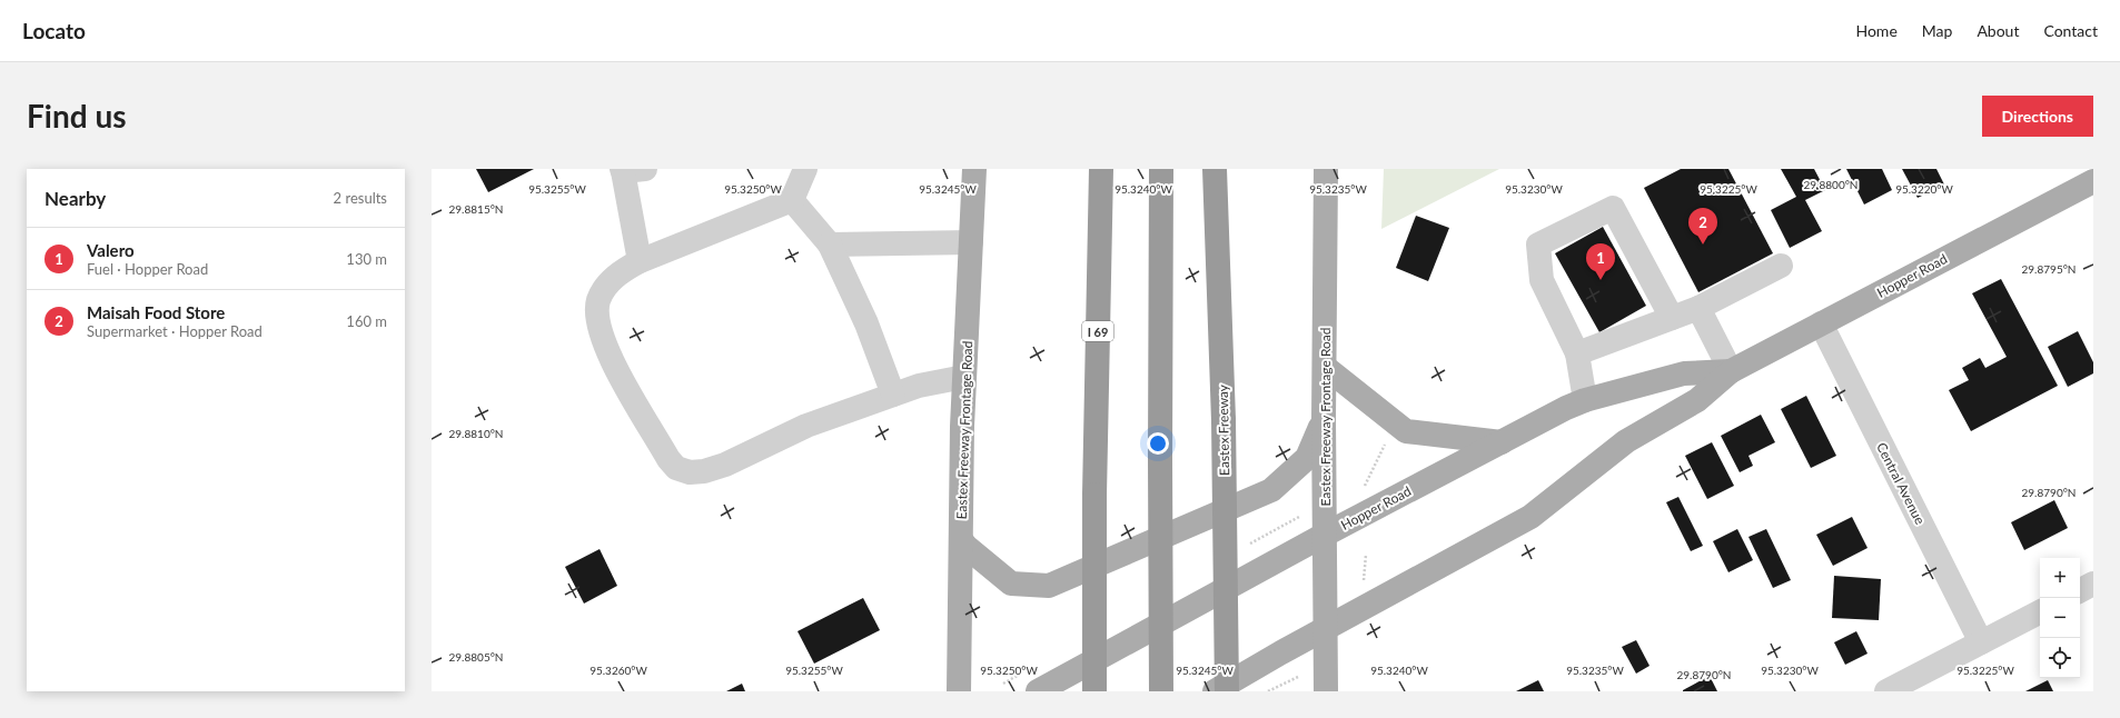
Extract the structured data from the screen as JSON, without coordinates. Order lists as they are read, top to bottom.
{
  "streets": {
    "highway": ["I 69", "Eastex Freeway"],
    "main road": ["Hopper Road", "Eastex Freeway Frontage Road"],
    "street": ["Central Avenue"]
  },
  "crossings": [
    ["Hopper Road", "Eastex Freeway Frontage Road"],
    ["Hopper Road", "Central Avenue"]
  ],
  "page": {
    "header": "Locato",
    "nav": [
      "Home",
      "Map",
      "About",
      "Contact"
    ],
    "buttons": "Directions",
    "title": "Find us",
    "heading": ["Nearby", "2 results"],
    "pins": ["2", "1"],
    "list": [
      {
        "mark": "1",
        "name": "Valero",
        "note": "Fuel · Hopper Road",
        "value": "130 m"
      },
      {
        "mark": "2",
        "name": "Maisah Food Store",
        "note": "Supermarket · Hopper Road",
        "value": "160 m"
      }
    ],
    "map_buttons": ["+", "−"]
  },
  "coordinates": [
    "29.8800°N",
    "95.3225°W",
    "95.3255°W",
    "95.3250°W",
    "95.3245°W",
    "95.3240°W",
    "95.3235°W",
    "95.3230°W",
    "95.3220°W",
    "29.8815°N",
    "29.8795°N",
    "29.8810°N",
    "29.8790°N",
    "29.8805°N",
    "95.3260°W"
  ]
}
